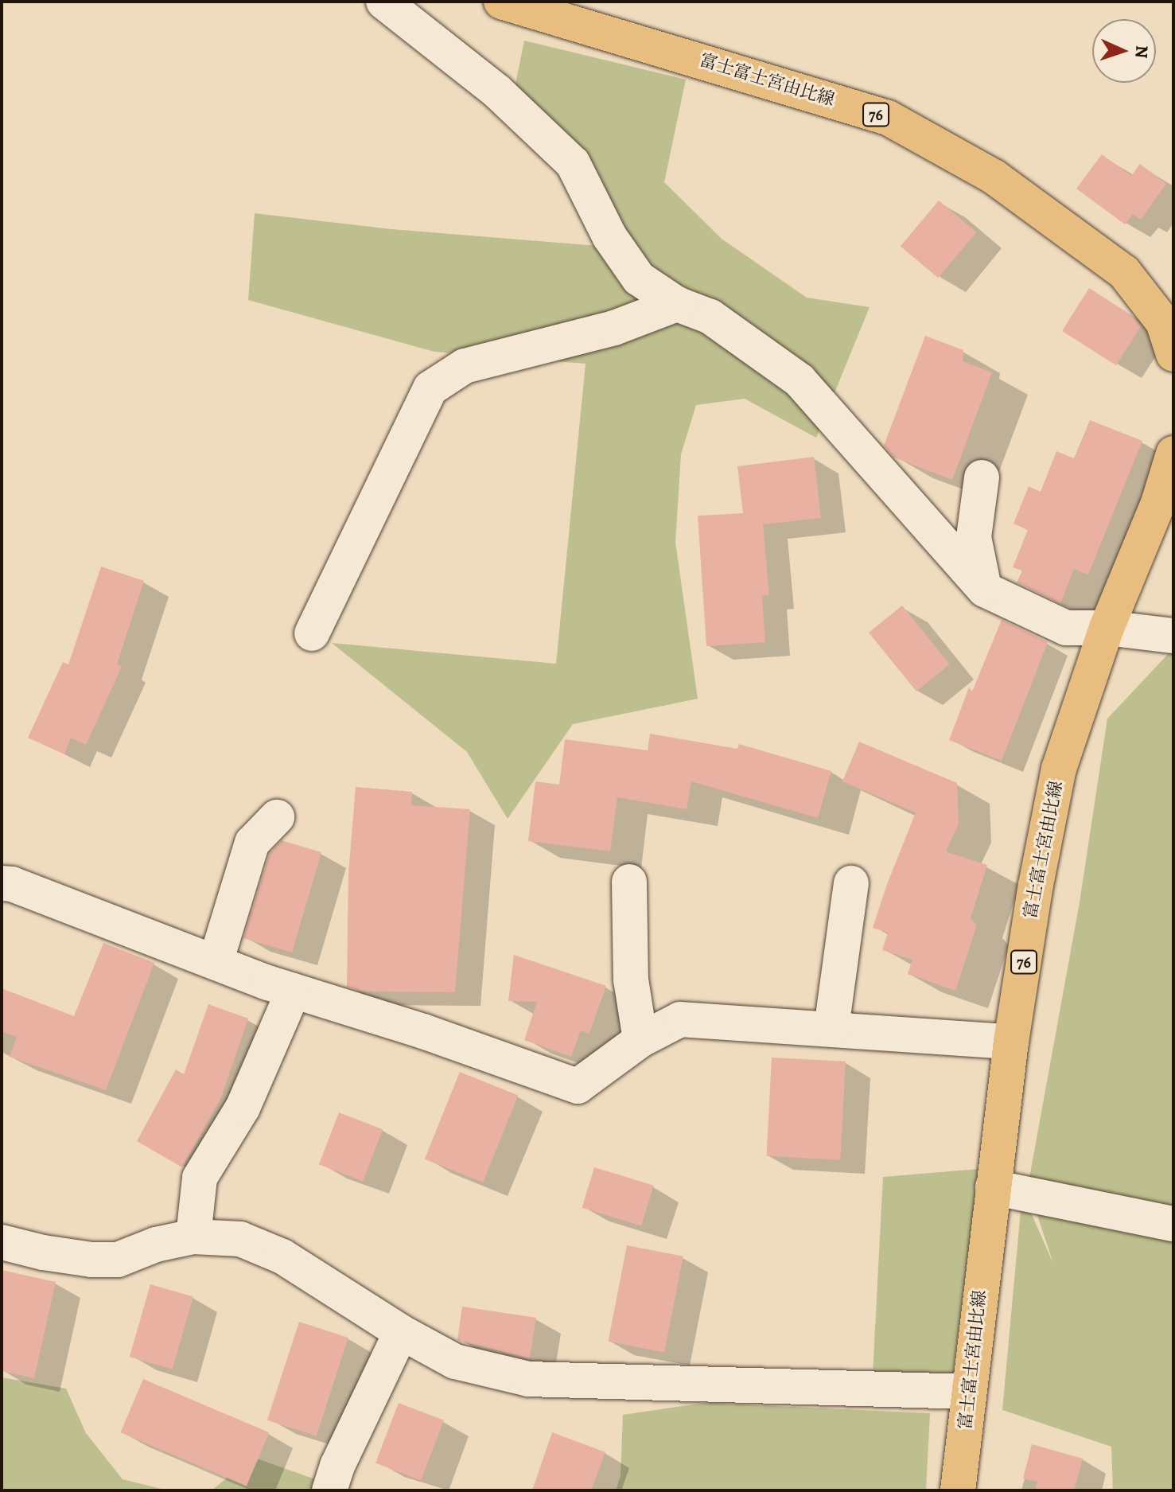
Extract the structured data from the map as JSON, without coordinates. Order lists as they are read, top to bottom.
{
  "streets": {
    "main road": ["富士富士宮由比線", "76"]
  },
  "north": "right"
}
